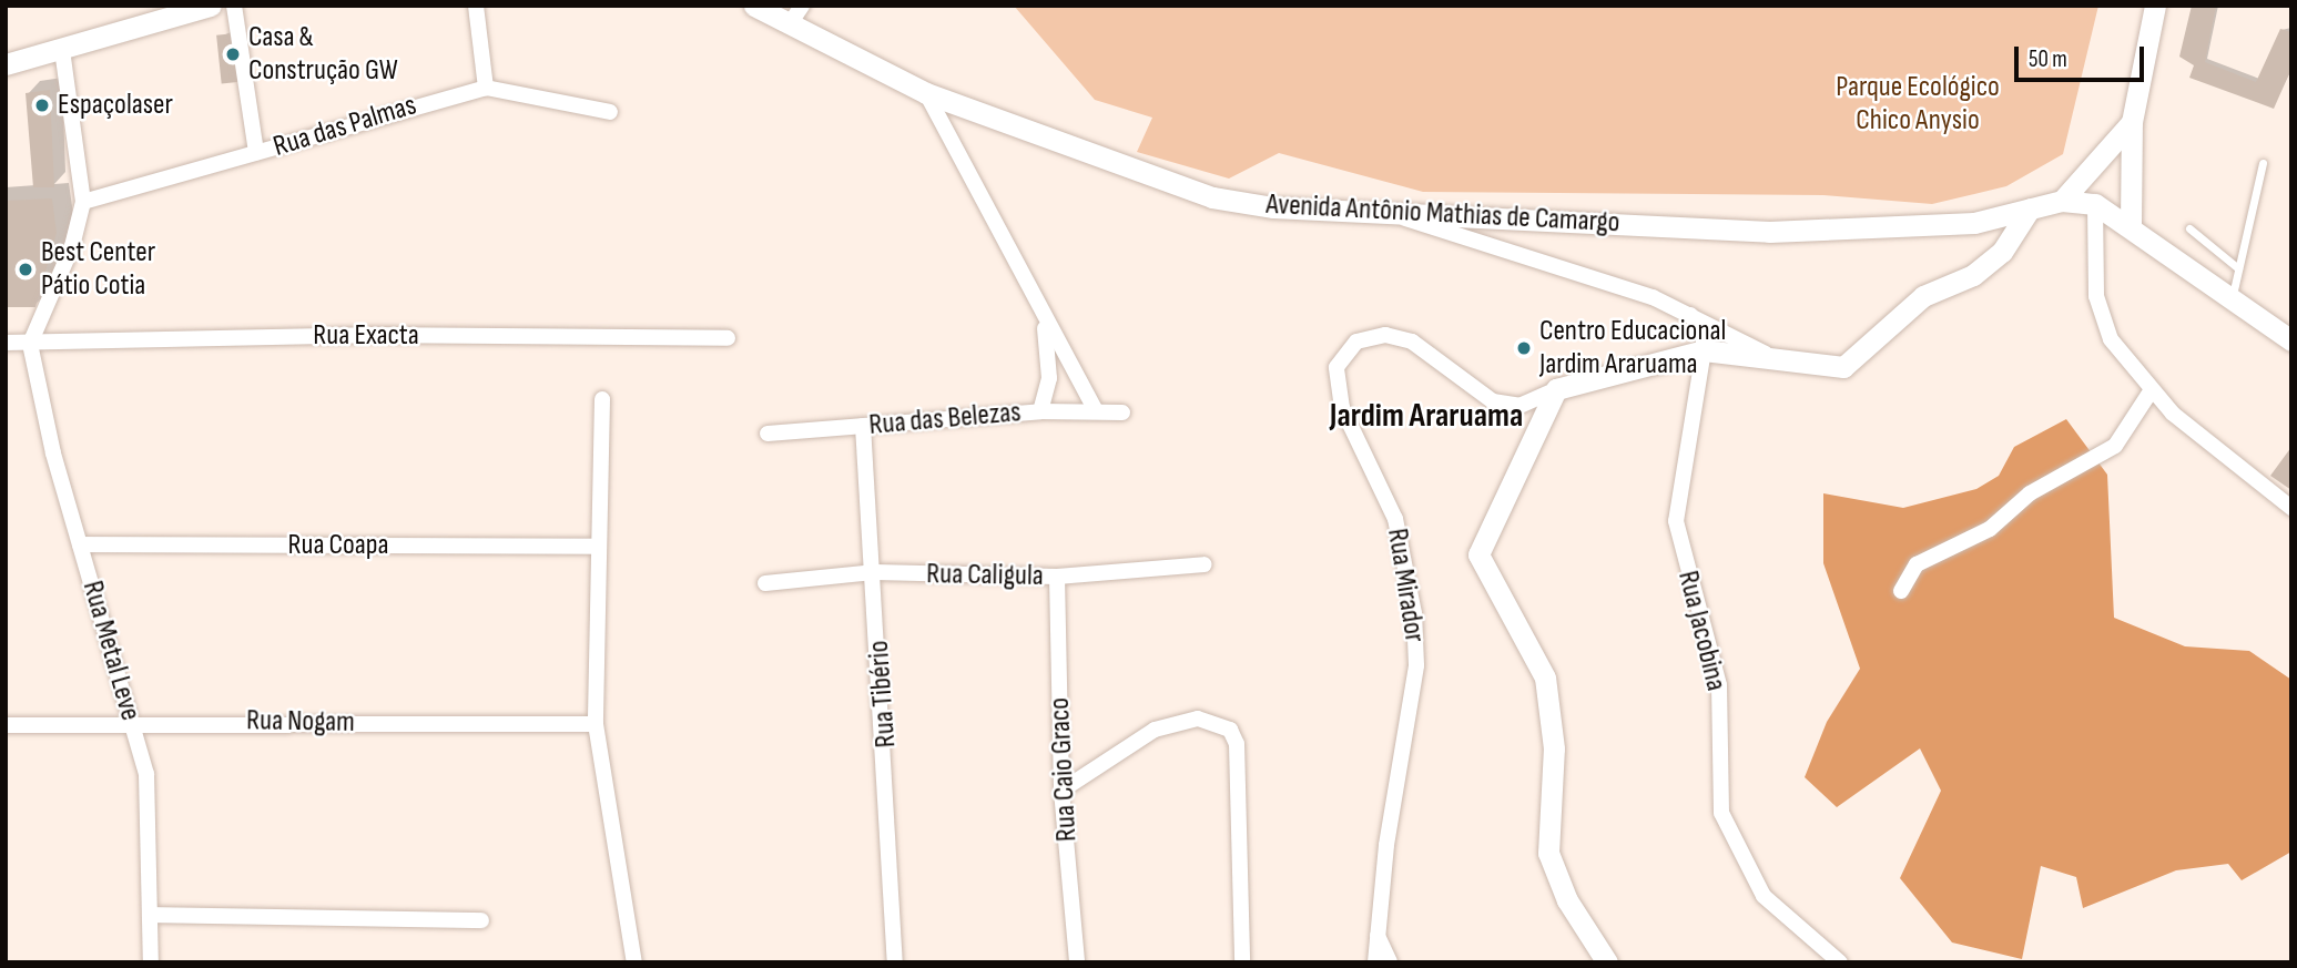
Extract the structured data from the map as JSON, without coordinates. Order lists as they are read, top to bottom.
{
  "streets": {
    "street": [
      "Rua das Palmas",
      "Avenida Antônio Mathias de Camargo",
      "Rua Exacta",
      "Rua das Belezas",
      "Rua Coapa",
      "Rua Caligula",
      "Rua Mirador",
      "Rua Jacobina",
      "Rua Metal Leve",
      "Rua Tibério",
      "Rua Nogam",
      "Rua Caio Graco"
    ]
  },
  "crossings": [
    ["Rua Exacta", "Rua Metal Leve"],
    ["Rua das Belezas", "Rua Tibério"],
    ["Rua Coapa", "Rua Metal Leve"],
    ["Rua Caligula", "Rua Tibério"],
    ["Rua Caligula", "Rua Caio Graco"],
    ["Rua Metal Leve", "Rua Nogam"]
  ],
  "districts": ["Jardim Araruama"],
  "parks": ["Parque Ecológico Chico Anysio"],
  "places": [
    "Casa & Construção GW",
    "Espaçolaser",
    "Best Center Pátio Cotia",
    "Centro Educacional Jardim Araruama"
  ],
  "scale_bar": "50 m"
}
